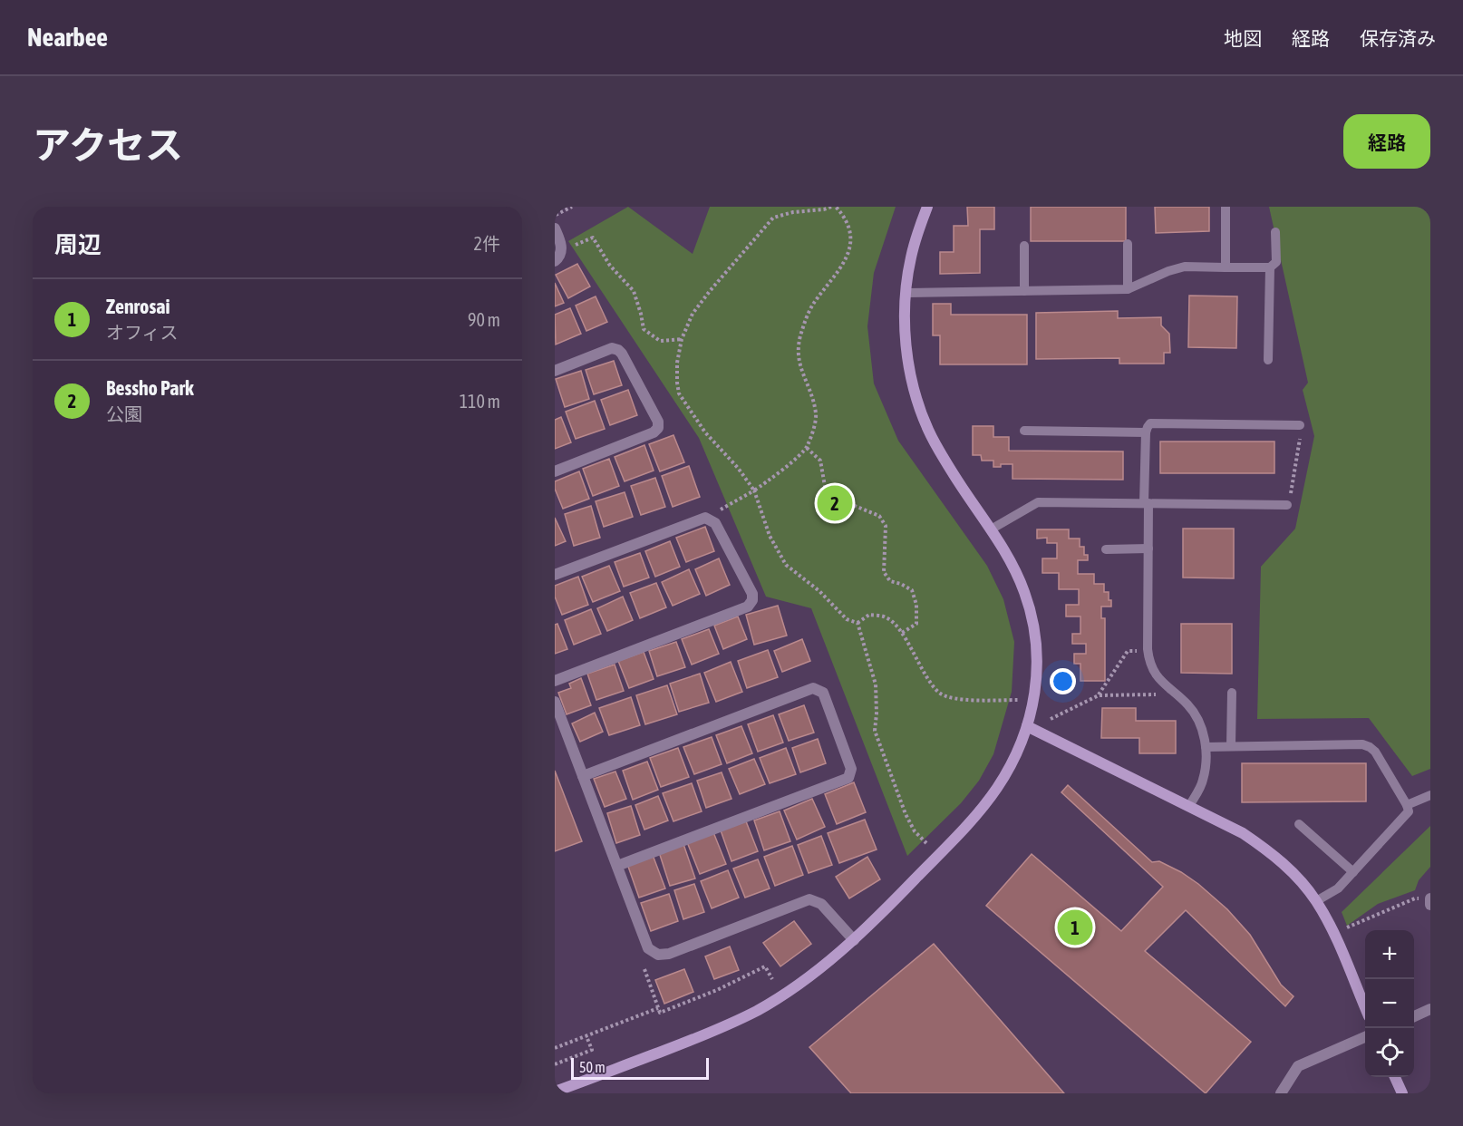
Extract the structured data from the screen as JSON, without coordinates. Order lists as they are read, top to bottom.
{
  "scale_bar": "50 m",
  "page": {
    "header": "Nearbee",
    "nav": ["地図", "経路", "保存済み"],
    "title": "アクセス",
    "buttons": "経路",
    "heading": ["周辺", "2件"],
    "list": [
      {
        "mark": "1",
        "name": "Zenrosai",
        "note": "オフィス",
        "value": "90 m"
      },
      {
        "mark": "2",
        "name": "Bessho Park",
        "note": "公園",
        "value": "110 m"
      }
    ],
    "pins": ["2", "1"],
    "map_buttons": ["+", "−"],
    "scale": "50 m"
  }
}
